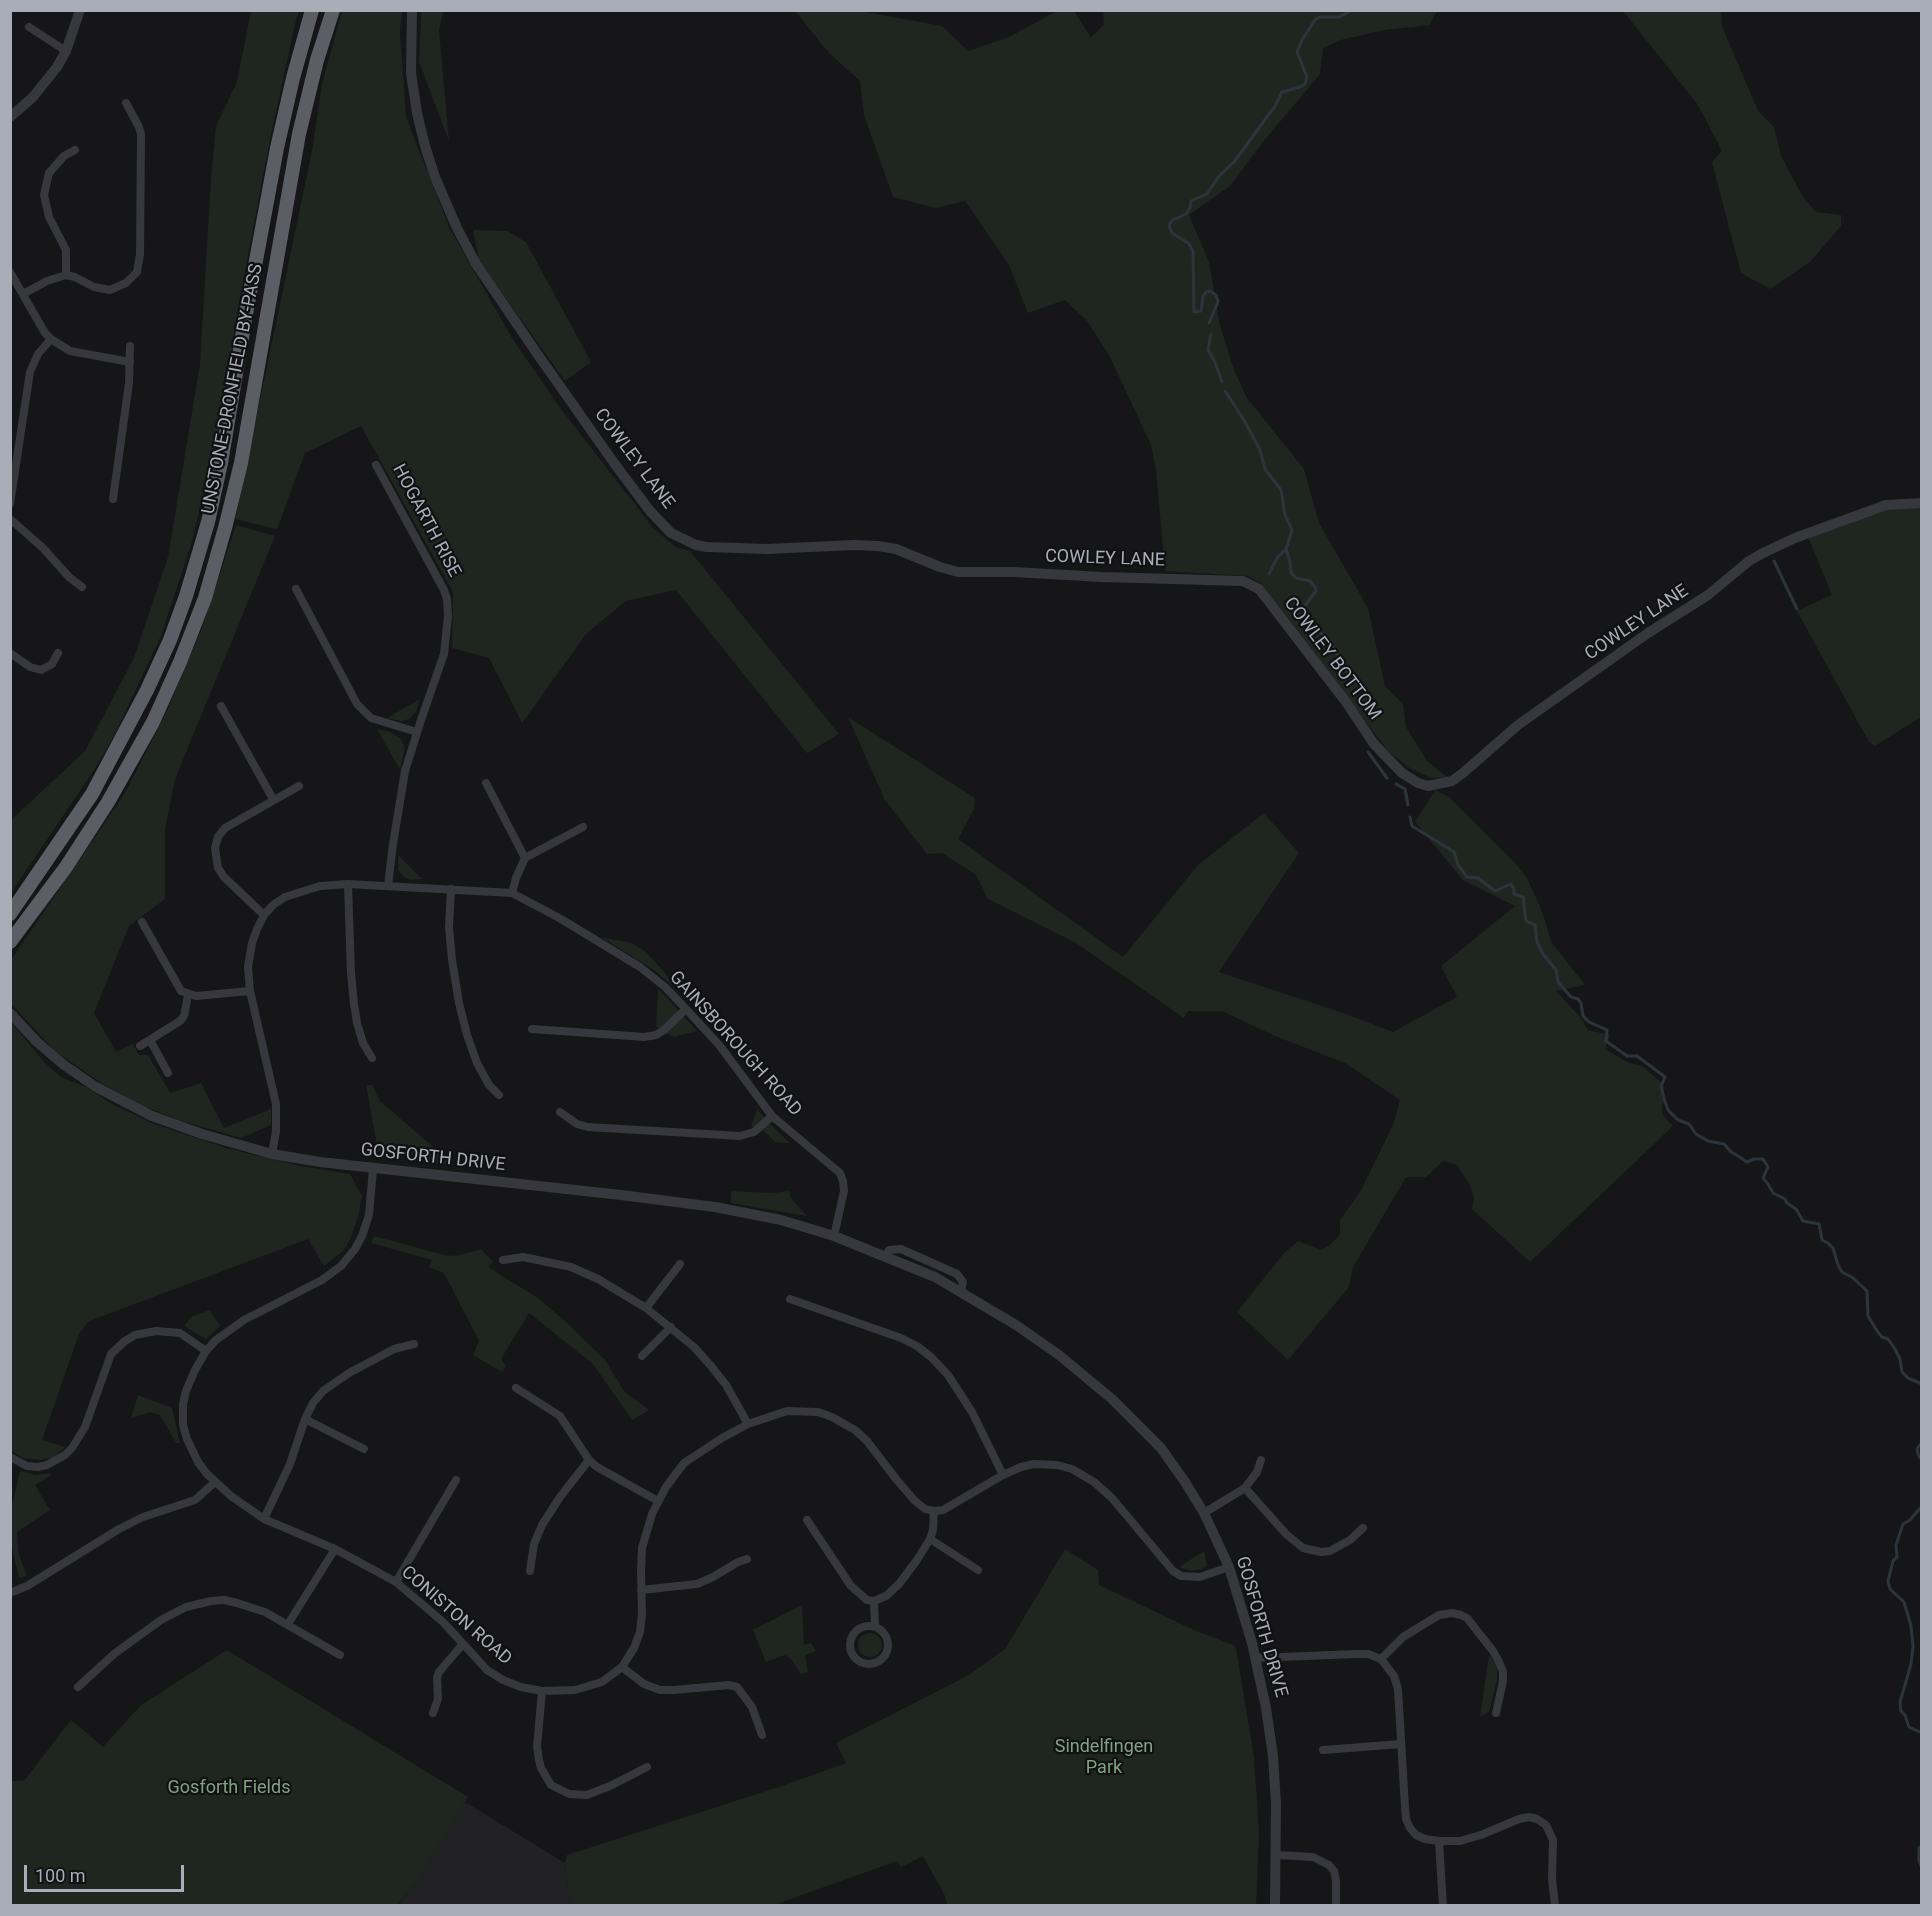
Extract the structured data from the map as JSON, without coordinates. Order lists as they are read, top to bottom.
{
  "streets": {
    "highway": ["UNSTONE-DRONFIELD BY-PASS"],
    "street": [
      "COWLEY LANE",
      "HOGARTH RISE",
      "COWLEY BOTTOM",
      "GAINSBOROUGH ROAD",
      "GOSFORTH DRIVE",
      "CONISTON ROAD"
    ]
  },
  "crossings": [
    ["COWLEY LANE", "COWLEY BOTTOM"],
    ["HOGARTH RISE", "GAINSBOROUGH ROAD"],
    ["GAINSBOROUGH ROAD", "GOSFORTH DRIVE"],
    ["GOSFORTH DRIVE", "CONISTON ROAD"]
  ],
  "parks": ["Sindelfingen Park", "Gosforth Fields"],
  "scale_bar": "100 m"
}
